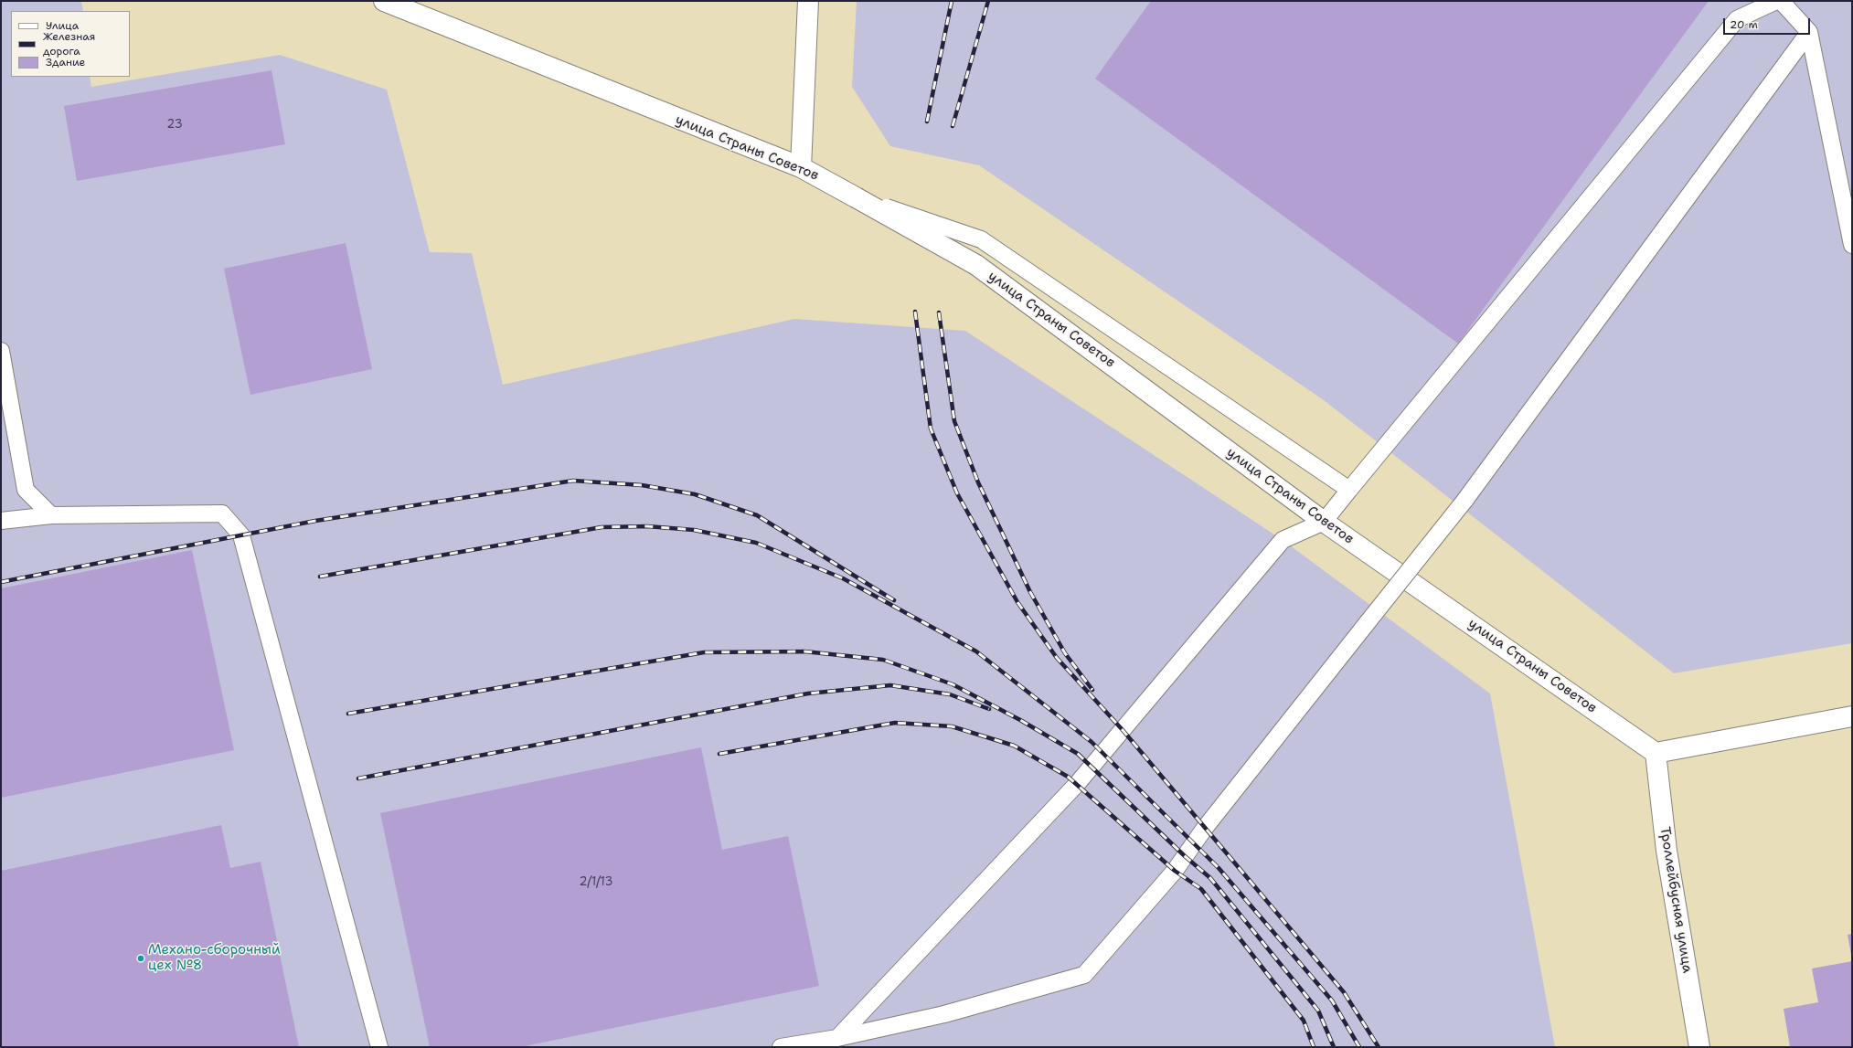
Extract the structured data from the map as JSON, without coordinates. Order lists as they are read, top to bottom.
{
  "streets": {
    "main road": ["улица Страны Советов", "Троллейбусная улица"]
  },
  "crossings": [
    ["улица Страны Советов", "Троллейбусная улица"]
  ],
  "places": ["Механо-сборочный цех №8"],
  "house_numbers": ["23", "2/1/13"],
  "legend": ["Улица", "Железная дорога", "Здание"],
  "scale_bar": "20 m"
}
